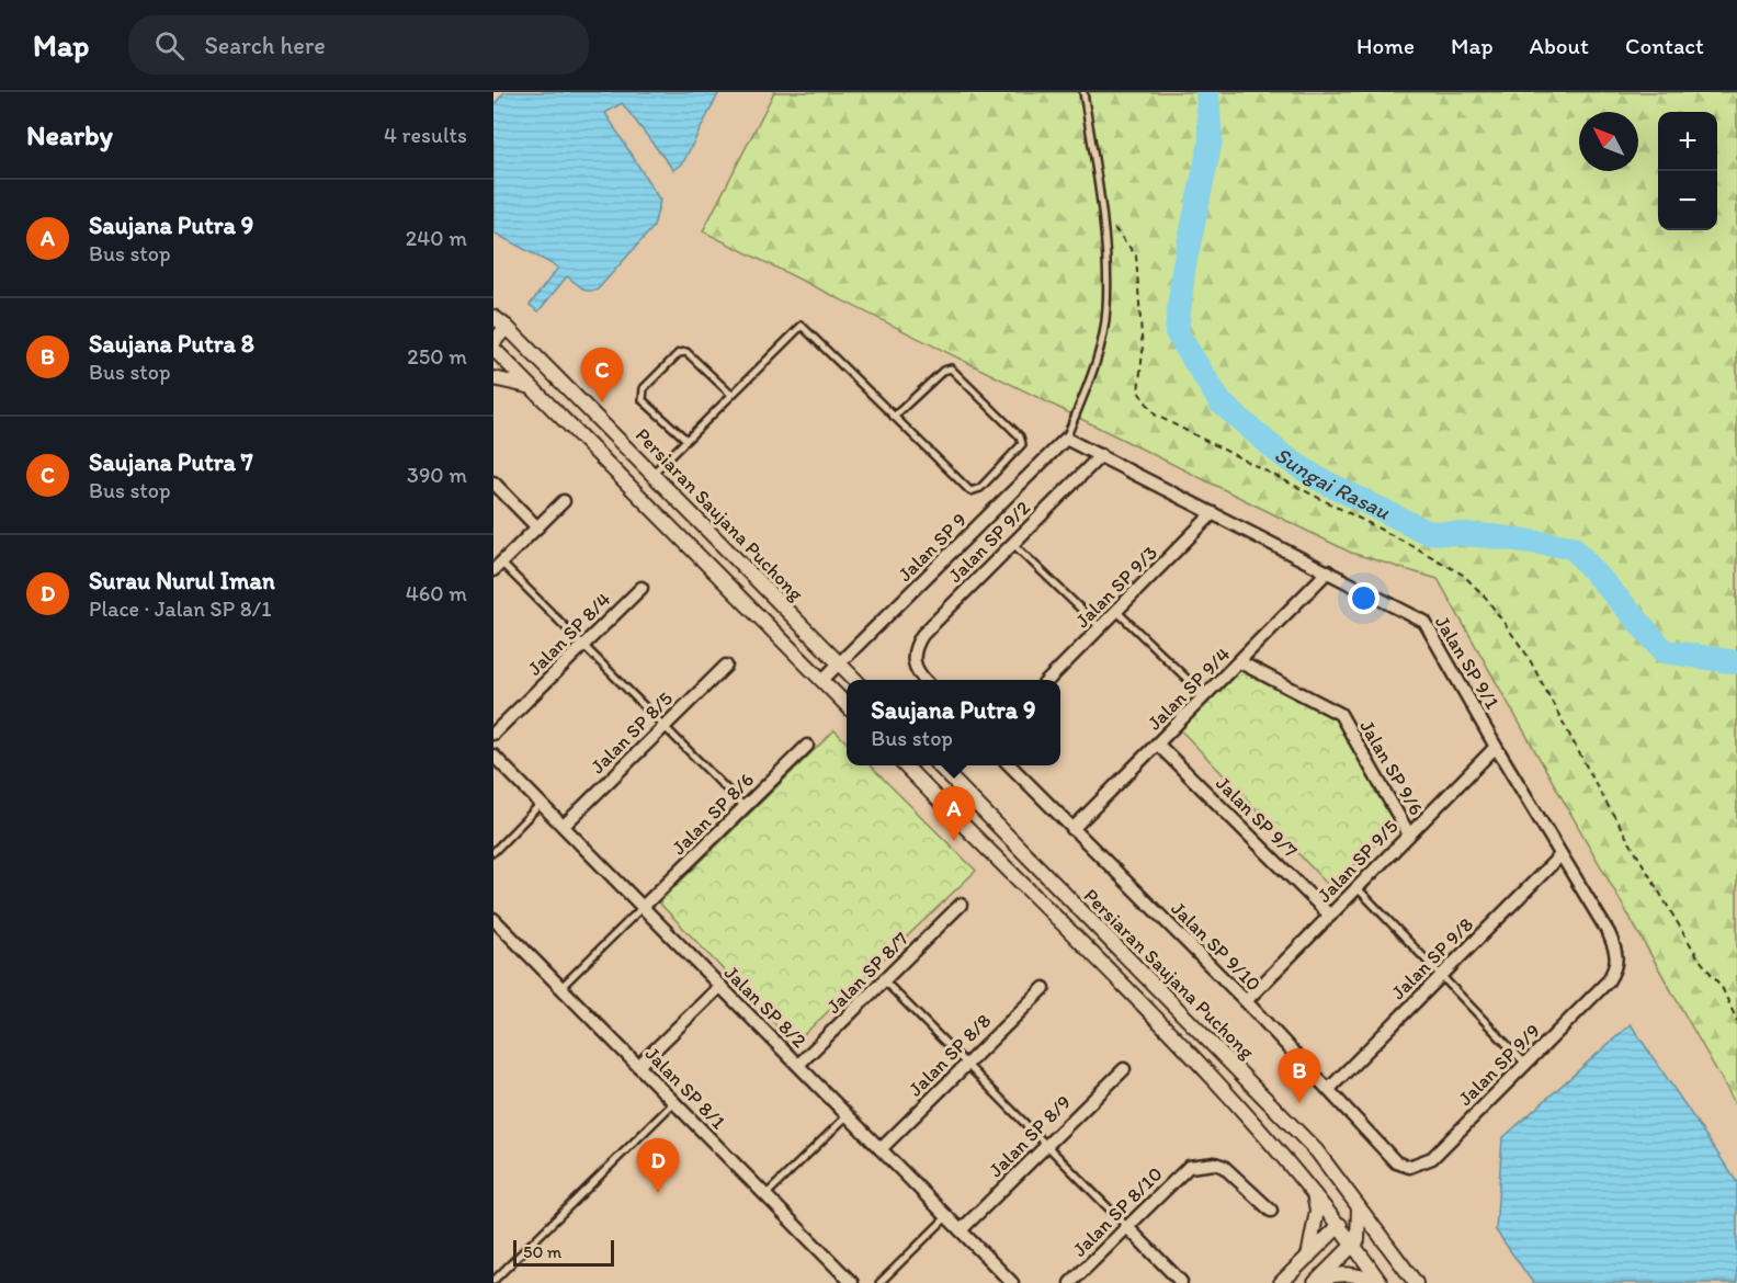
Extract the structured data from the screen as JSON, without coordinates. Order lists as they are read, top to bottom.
{
  "streets": {
    "street": [
      "Persiaran Saujana Puchong",
      "Jalan SP 9/2",
      "Jalan SP 9",
      "Jalan SP 9/3",
      "Jalan SP 8/4",
      "Jalan SP 9/1",
      "Jalan SP 9/4",
      "Jalan SP 8/5",
      "Jalan SP 9/6",
      "Jalan SP 8/6",
      "Jalan SP 9/7",
      "Jalan SP 9/5",
      "Jalan SP 9/10",
      "Jalan SP 9/8",
      "Jalan SP 8/7",
      "Jalan SP 8/2",
      "Jalan SP 8/8",
      "Jalan SP 9/9",
      "Jalan SP 8/1",
      "Jalan SP 8/9",
      "Jalan SP 8/10"
    ]
  },
  "crossings": [
    ["Persiaran Saujana Puchong", "Jalan SP 9"],
    ["Jalan SP 9/2", "Jalan SP 9/1"],
    ["Jalan SP 9", "Jalan SP 9/1"],
    ["Jalan SP 9/3", "Jalan SP 9/1"],
    ["Jalan SP 9/1", "Jalan SP 9/4"],
    ["Jalan SP 9/1", "Jalan SP 9/5"],
    ["Jalan SP 9/1", "Jalan SP 9/8"],
    ["Jalan SP 9/1", "Jalan SP 9/9"],
    ["Jalan SP 9/4", "Jalan SP 9/6"],
    ["Jalan SP 9/4", "Jalan SP 9/7"],
    ["Jalan SP 9/4", "Jalan SP 9/10"],
    ["Jalan SP 8/5", "Jalan SP 8/2"],
    ["Jalan SP 9/6", "Jalan SP 9/5"],
    ["Jalan SP 8/6", "Jalan SP 8/2"],
    ["Jalan SP 9/7", "Jalan SP 9/5"],
    ["Jalan SP 9/5", "Jalan SP 9/10"],
    ["Jalan SP 9/10", "Jalan SP 9/8"],
    ["Jalan SP 9/10", "Jalan SP 9/9"],
    ["Jalan SP 8/7", "Jalan SP 8/2"],
    ["Jalan SP 8/2", "Jalan SP 8/8"],
    ["Jalan SP 8/2", "Jalan SP 8/9"]
  ],
  "water": ["Sungai Rasau"],
  "scale_bar": "50 m",
  "north": "top left",
  "page": {
    "header": "Map",
    "search": "Search here",
    "nav": [
      "Home",
      "Map",
      "About",
      "Contact"
    ],
    "heading": ["Nearby", "4 results"],
    "map_buttons": ["+", "−"],
    "list": [
      {
        "mark": "A",
        "name": "Saujana Putra 9",
        "note": "Bus stop",
        "value": "240 m"
      },
      {
        "mark": "B",
        "name": "Saujana Putra 8",
        "note": "Bus stop",
        "value": "250 m"
      },
      {
        "mark": "C",
        "name": "Saujana Putra 7",
        "note": "Bus stop",
        "value": "390 m"
      },
      {
        "mark": "D",
        "name": "Surau Nurul Iman",
        "note": "Place · Jalan SP 8/1",
        "value": "460 m"
      }
    ],
    "pins": [
      "C",
      "A",
      "B",
      "D"
    ],
    "popup": ["Saujana Putra 9", "Bus stop"],
    "scale": "50 m"
  }
}
